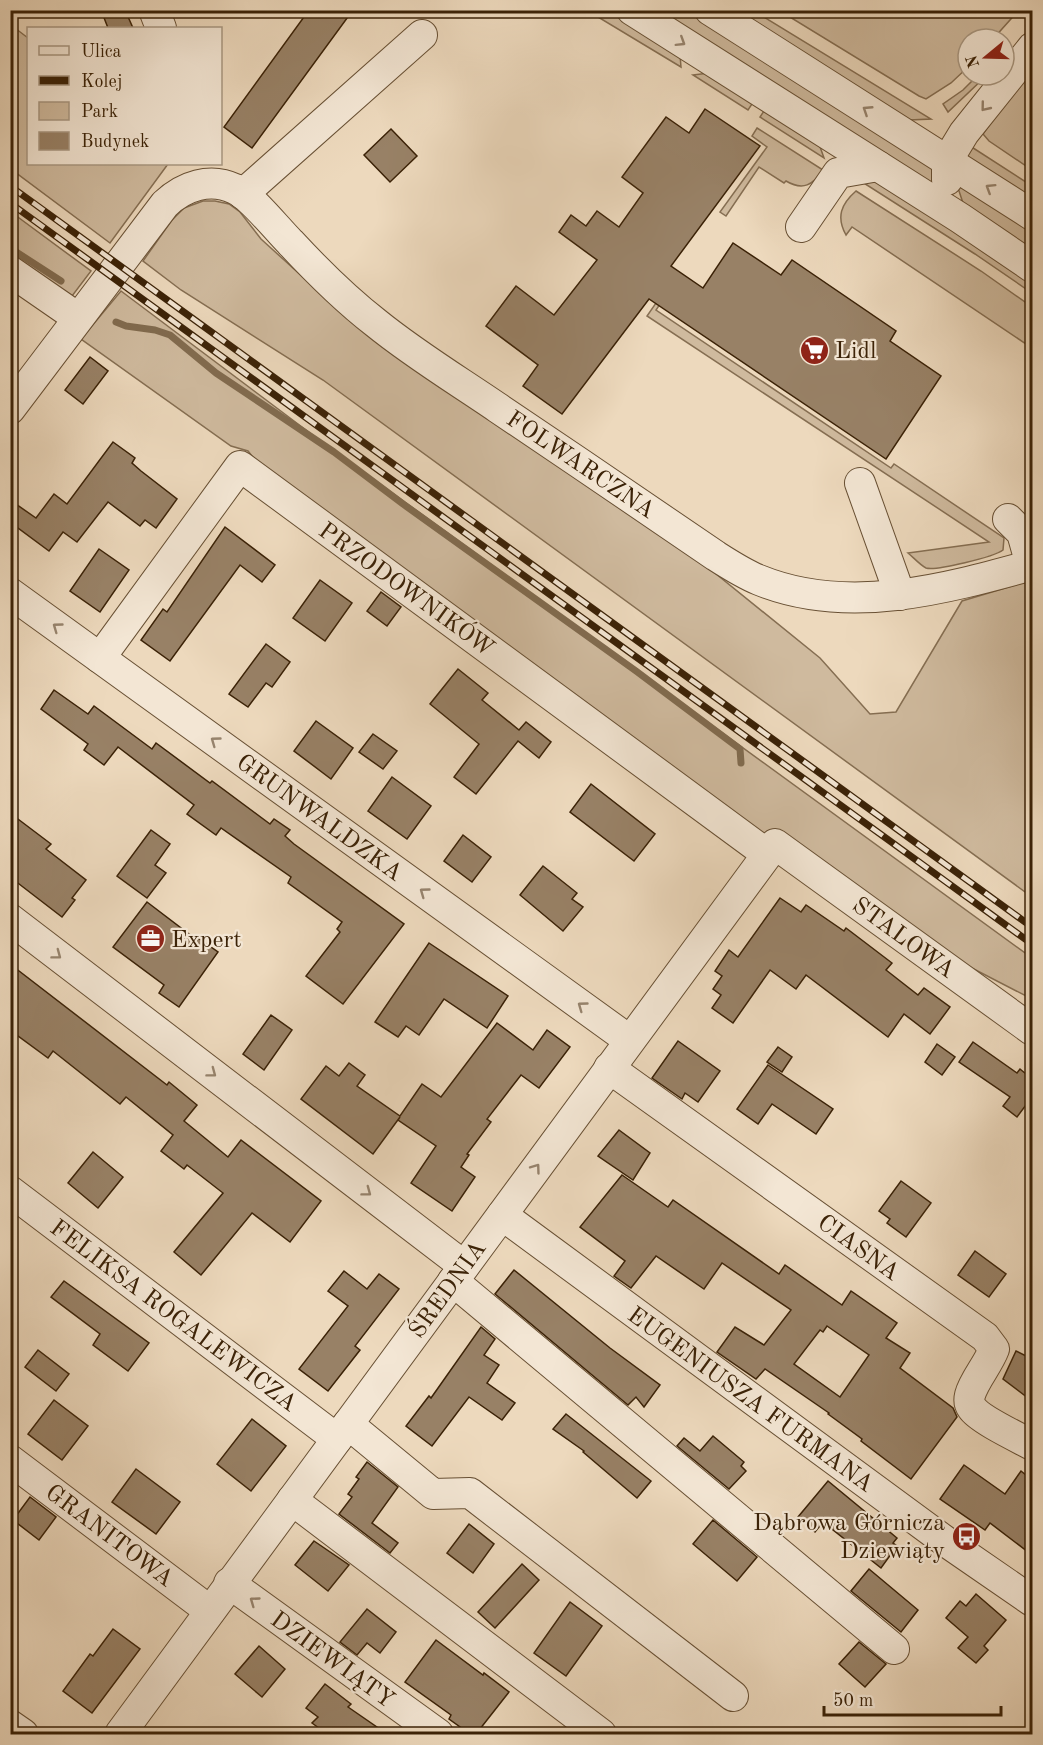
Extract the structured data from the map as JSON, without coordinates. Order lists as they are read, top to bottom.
{
  "streets": {
    "street": [
      "FOLWARCZNA",
      "PRZODOWNIKÓW",
      "GRUNWALDZKA",
      "STALOWA",
      "CIASNA",
      "ŚREDNIA",
      "FELIKSA ROGALEWICZA",
      "EUGENIUSZA FURMANA",
      "GRANITOWA",
      "DZIEWIĄTY"
    ]
  },
  "crossings": [
    ["PRZODOWNIKÓW", "GRUNWALDZKA"],
    ["PRZODOWNIKÓW", "STALOWA"],
    ["PRZODOWNIKÓW", "ŚREDNIA"],
    ["GRUNWALDZKA", "ŚREDNIA"],
    ["STALOWA", "ŚREDNIA"],
    ["CIASNA", "ŚREDNIA"],
    ["ŚREDNIA", "FELIKSA ROGALEWICZA"],
    ["ŚREDNIA", "EUGENIUSZA FURMANA"],
    ["ŚREDNIA", "GRANITOWA"],
    ["ŚREDNIA", "DZIEWIĄTY"]
  ],
  "one_way": ["GRUNWALDZKA"],
  "places": {
    "supermarket": ["Lidl"],
    "office": ["Expert"],
    "bus stop": ["Dąbrowa Górnicza Dziewiąty"]
  },
  "legend": [
    "Ulica",
    "Kolej",
    "Park",
    "Budynek"
  ],
  "scale_bar": "50 m",
  "north": "left"
}
